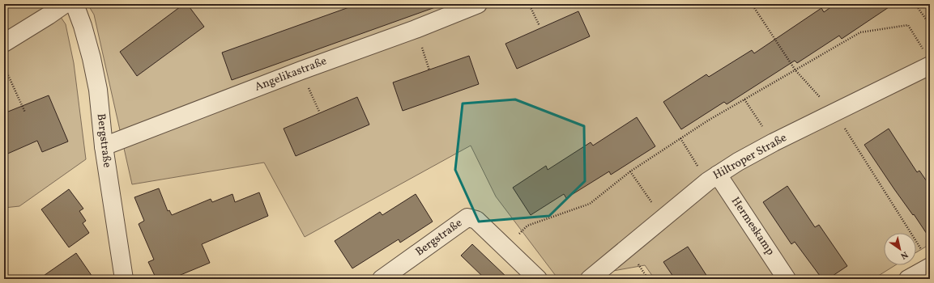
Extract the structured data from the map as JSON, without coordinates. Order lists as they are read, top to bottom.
{
  "streets": {
    "street": [
      "Angelikastraße",
      "Bergstraße",
      "Hiltroper Straße",
      "Hermeskamp"
    ]
  },
  "crossings": [
    ["Angelikastraße", "Bergstraße"],
    ["Hiltroper Straße", "Hermeskamp"]
  ],
  "north": "bottom right"
}
